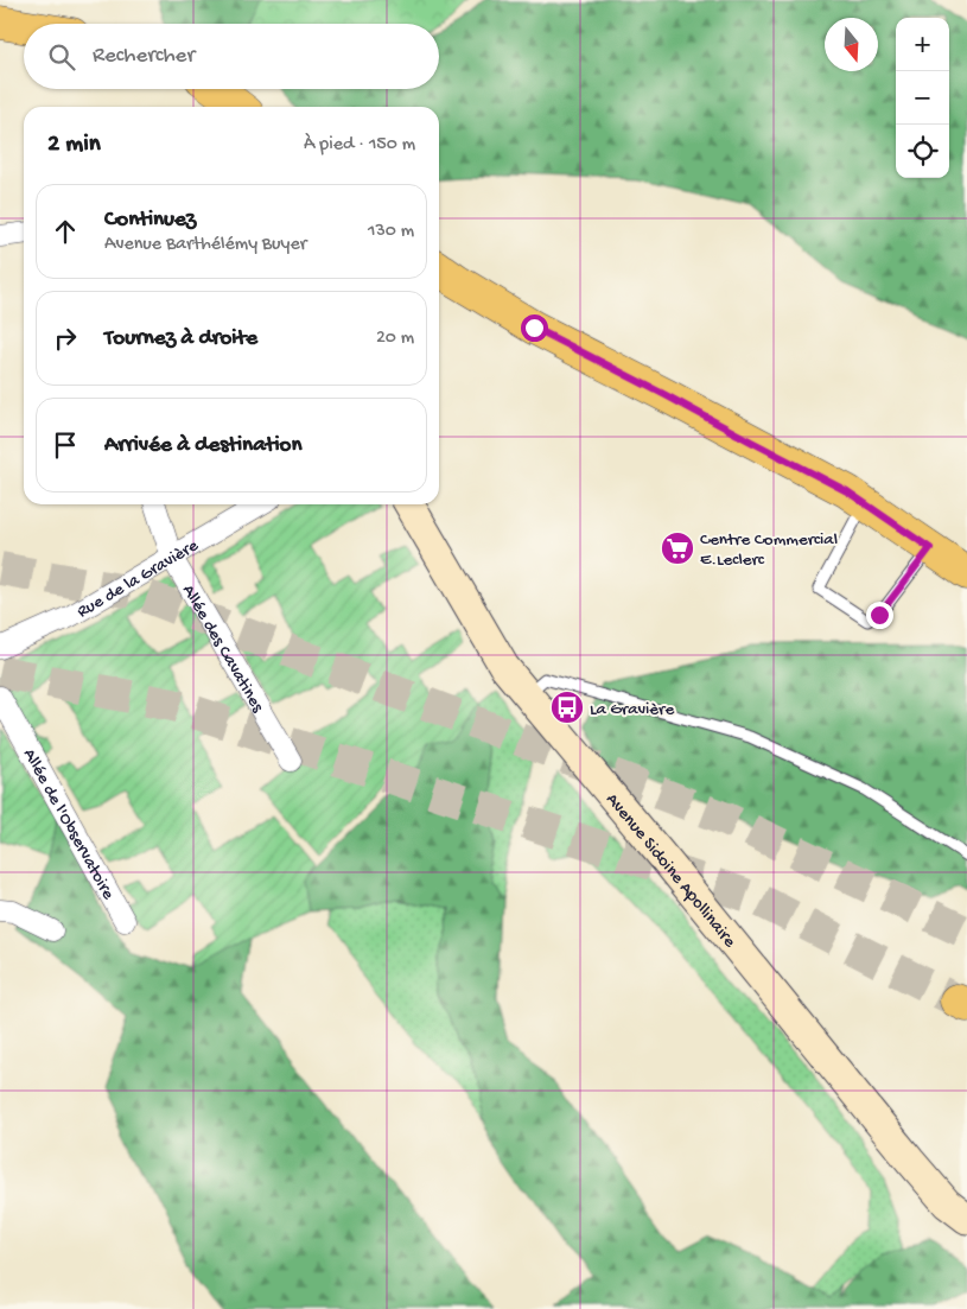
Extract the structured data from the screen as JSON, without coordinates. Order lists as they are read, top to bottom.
{
  "streets": {
    "main road": ["Avenue Sidoine Apollinaire"],
    "street": ["Rue de la Gravière", "Allée des Cavatines", "Allée de l'Observatoire"]
  },
  "crossings": [
    ["Rue de la Gravière", "Allée des Cavatines"]
  ],
  "places": {
    "supermarket": ["Centre Commercial E.Leclerc"],
    "bus stop": ["La Gravière"]
  },
  "north": "bottom",
  "page": {
    "map_buttons": ["+", "−"],
    "search": "Rechercher",
    "heading": ["2 min", "À pied · 150 m"],
    "list": [
      ["Continuez", "Avenue Barthélémy Buyer", "130 m"],
      ["Tournez à droite", "20 m"],
      "Arrivée à destination"
    ]
  }
}
